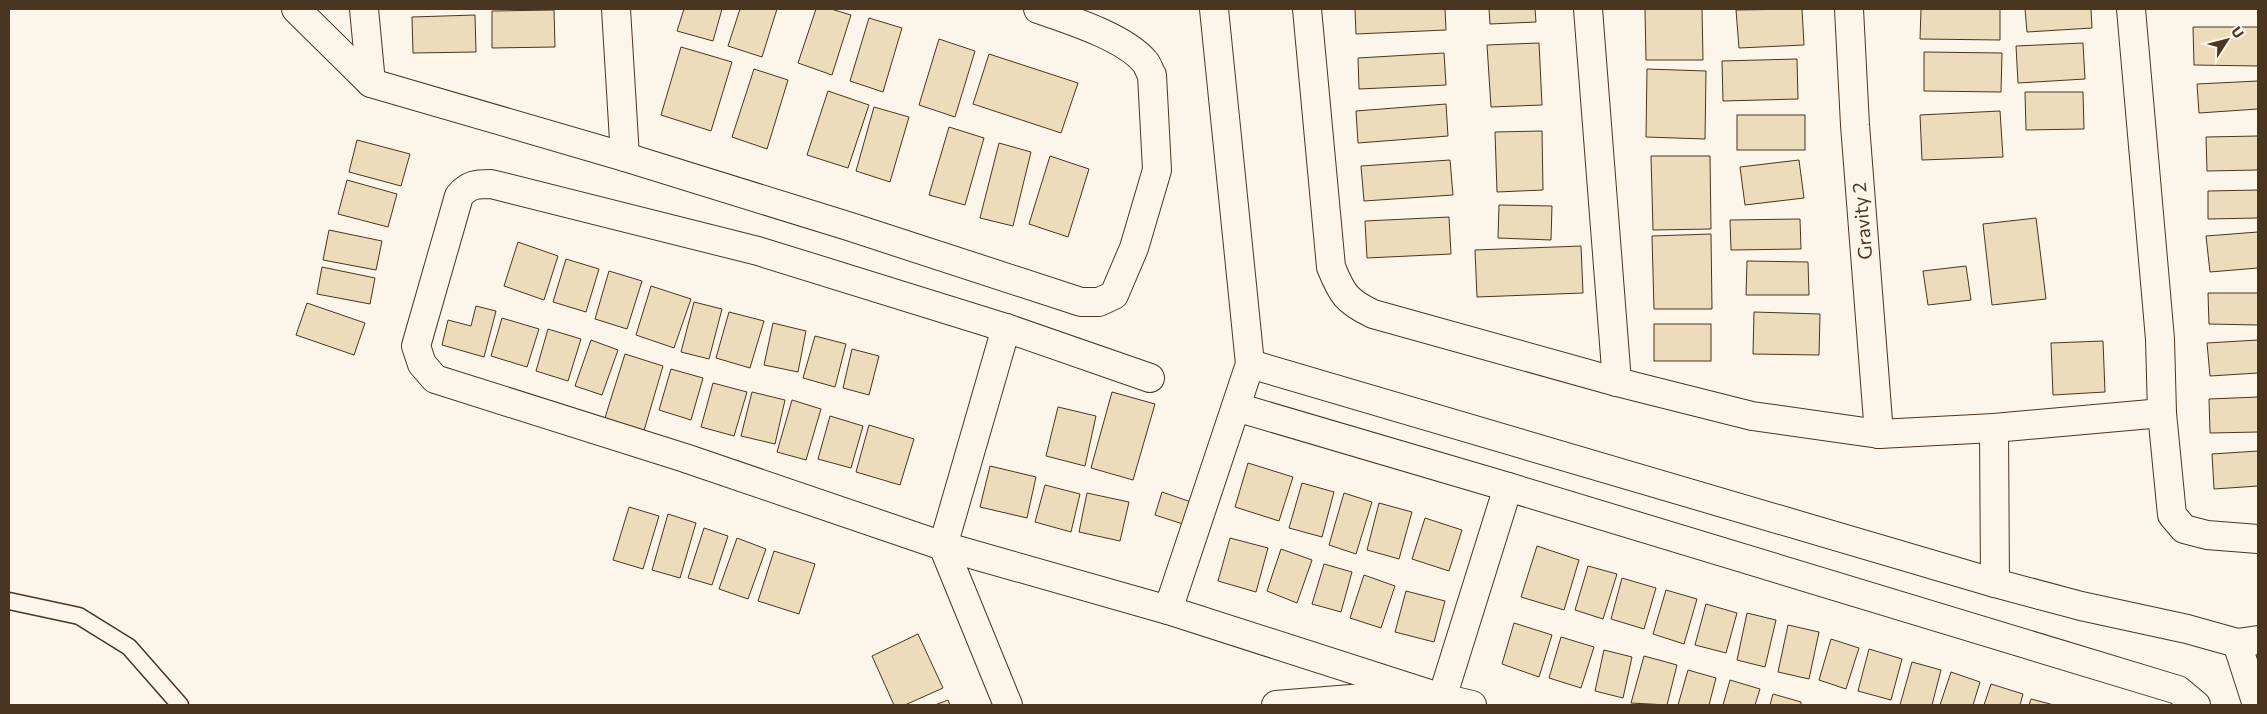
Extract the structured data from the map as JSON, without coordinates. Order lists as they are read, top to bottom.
{
  "streets": {
    "street": ["Gravity 2"]
  },
  "north": "top right"
}
